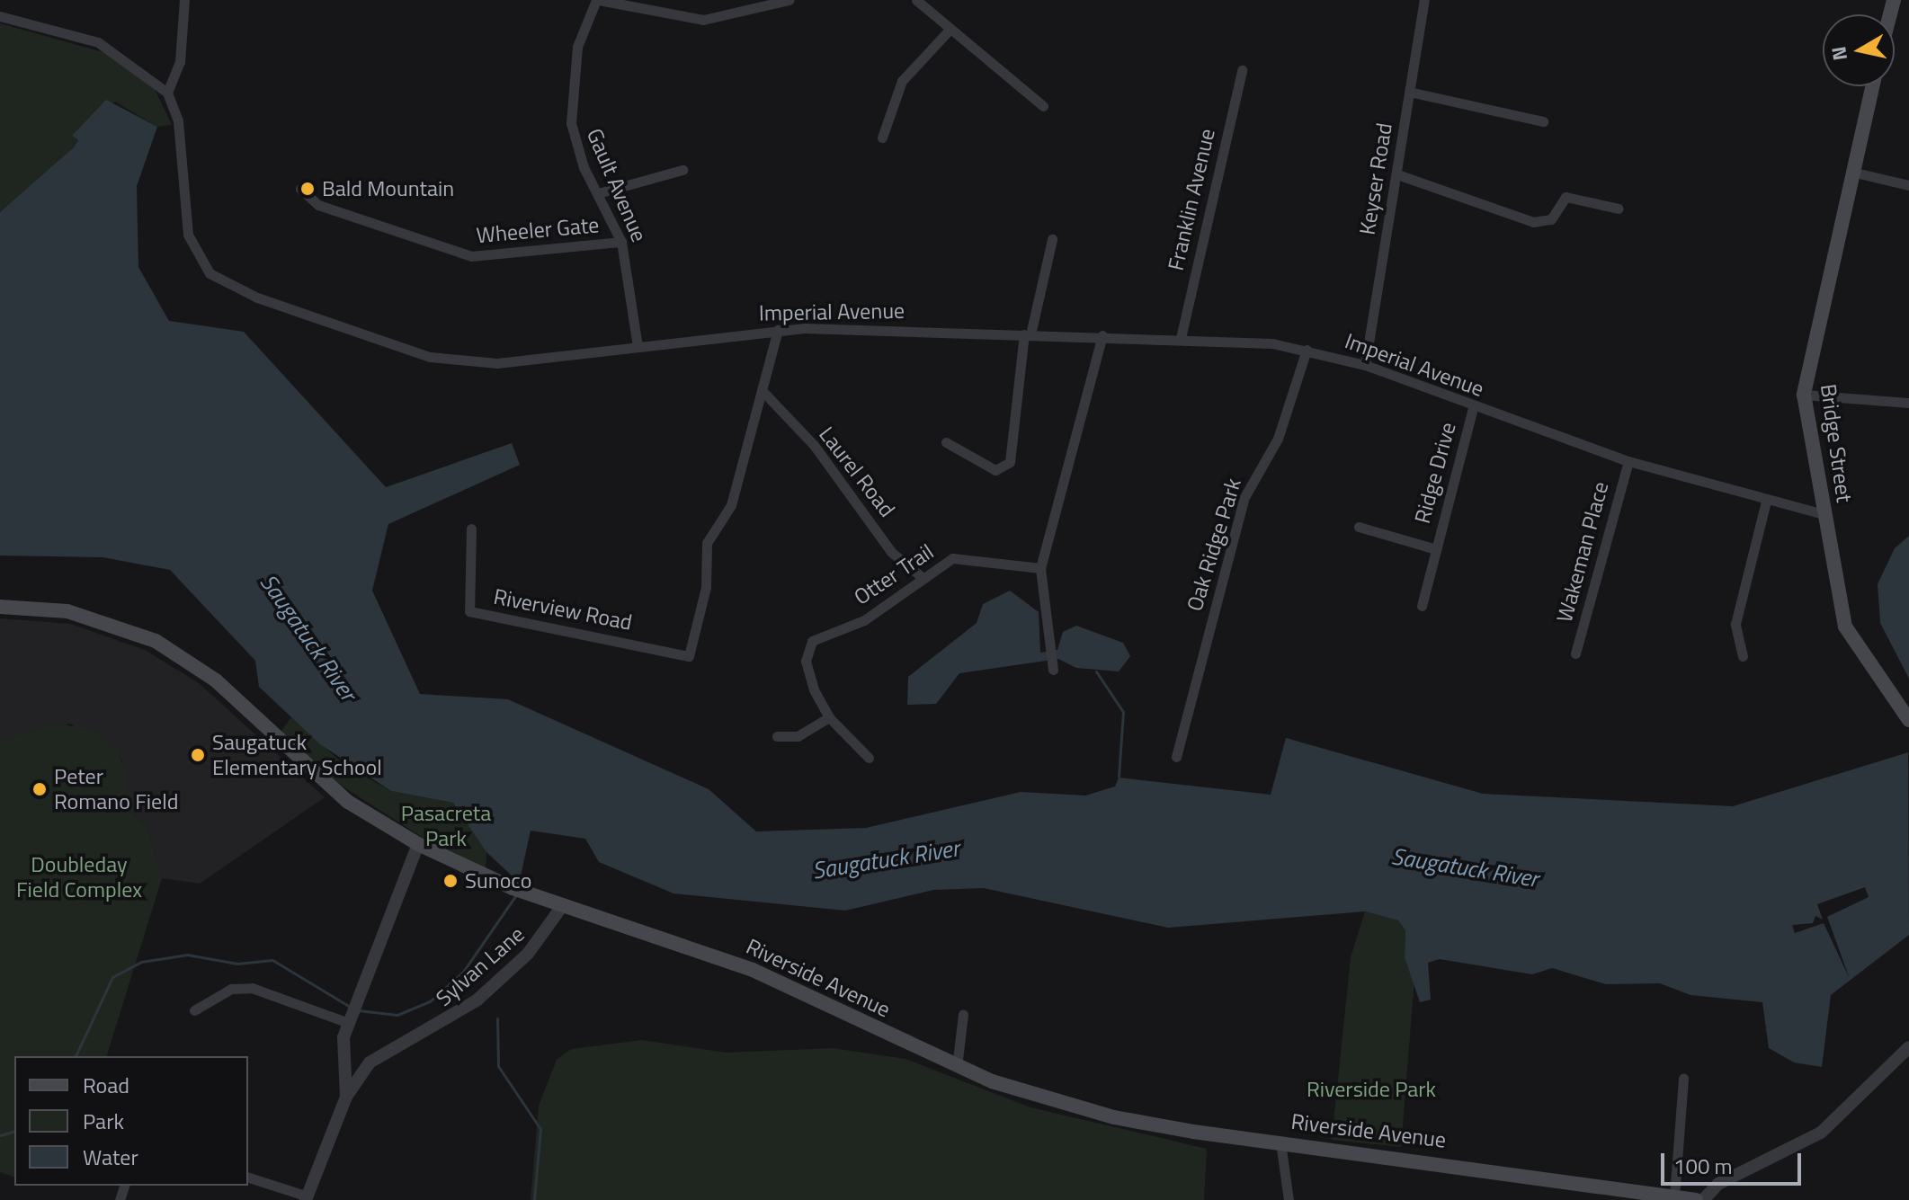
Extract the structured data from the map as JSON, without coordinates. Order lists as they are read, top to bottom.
{
  "streets": {
    "main road": ["Bridge Street", "Riverside Avenue"],
    "street": [
      "Keyser Road",
      "Gault Avenue",
      "Franklin Avenue",
      "Wheeler Gate",
      "Imperial Avenue",
      "Laurel Road",
      "Ridge Drive",
      "Oak Ridge Park",
      "Wakeman Place",
      "Otter Trail",
      "Riverview Road",
      "Sylvan Lane"
    ]
  },
  "crossings": [
    ["Keyser Road", "Imperial Avenue"],
    ["Gault Avenue", "Wheeler Gate"],
    ["Gault Avenue", "Imperial Avenue"],
    ["Franklin Avenue", "Imperial Avenue"],
    ["Imperial Avenue", "Bridge Street"],
    ["Imperial Avenue", "Ridge Drive"],
    ["Imperial Avenue", "Oak Ridge Park"],
    ["Imperial Avenue", "Wakeman Place"],
    ["Laurel Road", "Otter Trail"],
    ["Laurel Road", "Riverview Road"],
    ["Sylvan Lane", "Riverside Avenue"]
  ],
  "water": ["Saugatuck River"],
  "parks": ["Pasacreta Park", "Doubleday Field Complex", "Riverside Park"],
  "places": [
    "Bald Mountain",
    "Saugatuck Elementary School",
    "Peter Romano Field",
    "Sunoco"
  ],
  "legend": ["Road", "Park", "Water"],
  "scale_bar": "100 m",
  "north": "left"
}
